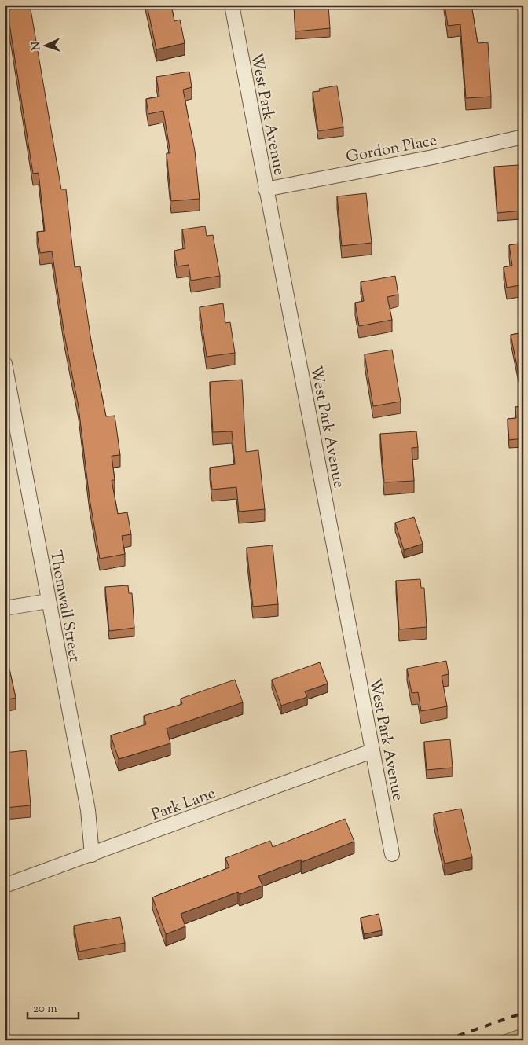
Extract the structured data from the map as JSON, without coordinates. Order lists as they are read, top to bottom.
{
  "streets": {
    "street": [
      "West Park Avenue",
      "Gordon Place",
      "Thomwall Street",
      "Park Lane"
    ]
  },
  "crossings": [
    ["West Park Avenue", "Gordon Place"],
    ["West Park Avenue", "Park Lane"],
    ["Thomwall Street", "Park Lane"]
  ],
  "scale_bar": "20 m",
  "north": "left"
}
